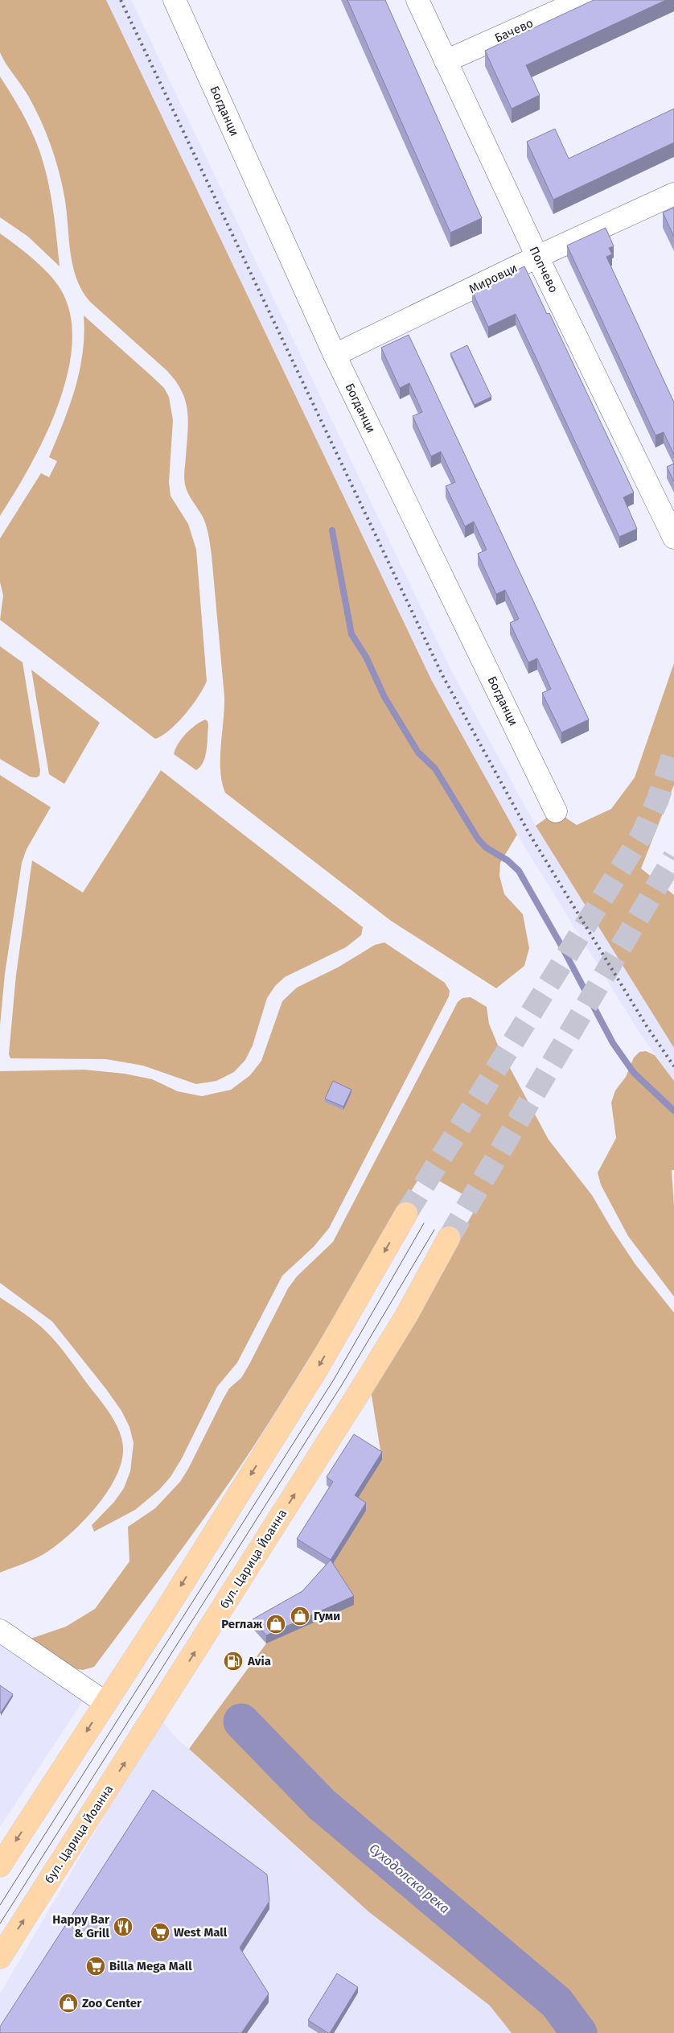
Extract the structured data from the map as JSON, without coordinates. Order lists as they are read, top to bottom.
{
  "streets": {
    "main road": ["бул. Царица Йоанна"],
    "street": [
      "Бачево",
      "Богданци",
      "Попчево",
      "Мировци"
    ]
  },
  "crossings": [
    ["Бачево", "Попчево"],
    ["Богданци", "Мировци"],
    ["Попчево", "Мировци"]
  ],
  "water": ["Суходолска река"],
  "places": {
    "shop": ["Гуми", "Реглаж", "Zoo Center"],
    "fuel station": ["Avia"],
    "restaurant": ["Happy Bar & Grill"],
    "supermarket": ["West Mall", "Billa Mega Mall"]
  }
}
